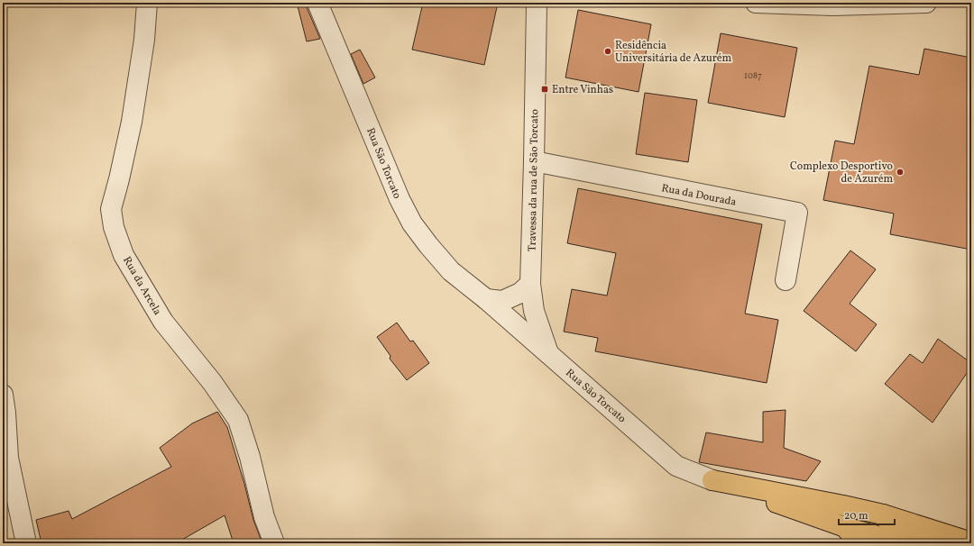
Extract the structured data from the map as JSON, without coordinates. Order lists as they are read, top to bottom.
{
  "streets": {
    "main road": ["Rua São Torcato"],
    "street": ["Travessa da rua de São Torcato", "Rua da Dourada", "Rua da Arcela"]
  },
  "crossings": [
    ["Rua São Torcato", "Travessa da rua de São Torcato"],
    ["Travessa da rua de São Torcato", "Rua da Dourada"]
  ],
  "places": {
    "other": ["Residência Universitária de Azurém", "Complexo Desportivo de Azurém"],
    "transit": ["Entre Vinhas"]
  },
  "house_numbers": ["1087"],
  "scale_bar": "20 m"
}
